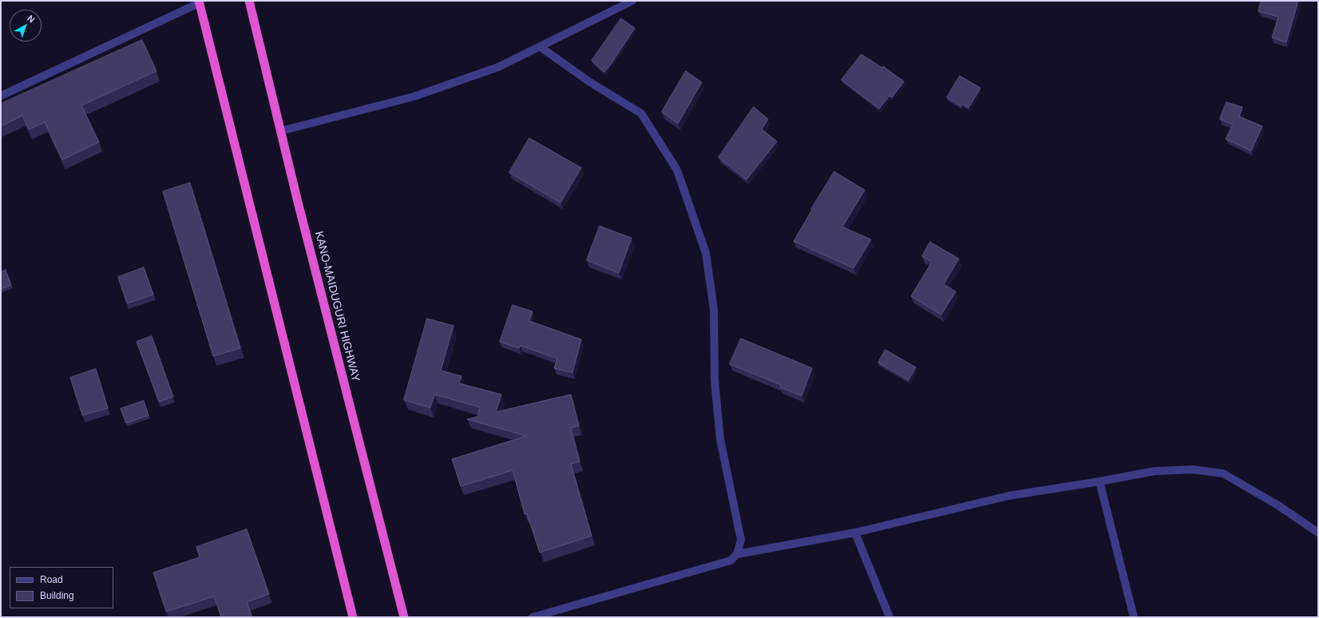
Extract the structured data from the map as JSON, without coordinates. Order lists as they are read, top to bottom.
{
  "streets": {
    "highway": ["KANO-MAIDUGURI HIGHWAY"]
  },
  "legend": ["Road", "Building"],
  "north": "top right"
}
